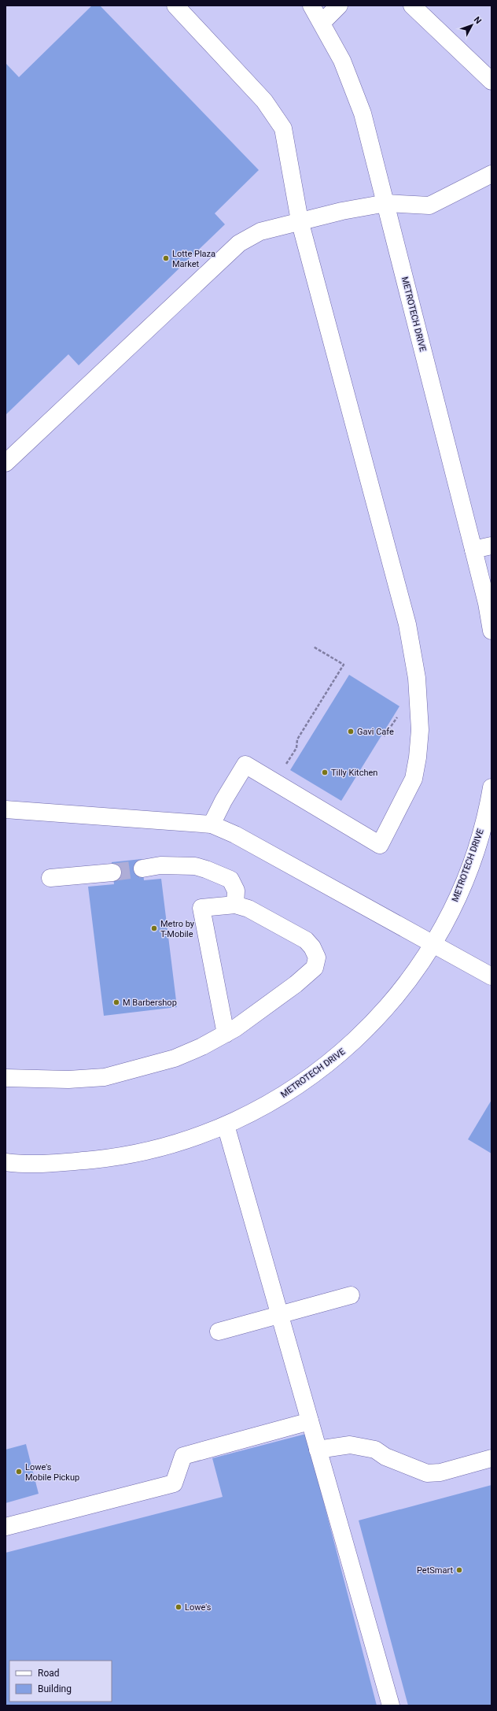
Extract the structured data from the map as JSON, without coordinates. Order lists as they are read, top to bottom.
{
  "streets": {
    "street": ["METROTECH DRIVE"]
  },
  "places": [
    "Lotte Plaza Market",
    "Gavi Cafe",
    "Tilly Kitchen",
    "Metro by T-Mobile",
    "M Barbershop",
    "Lowe's Mobile Pickup",
    "PetSmart",
    "Lowe's"
  ],
  "legend": ["Road", "Building"],
  "north": "top right"
}
